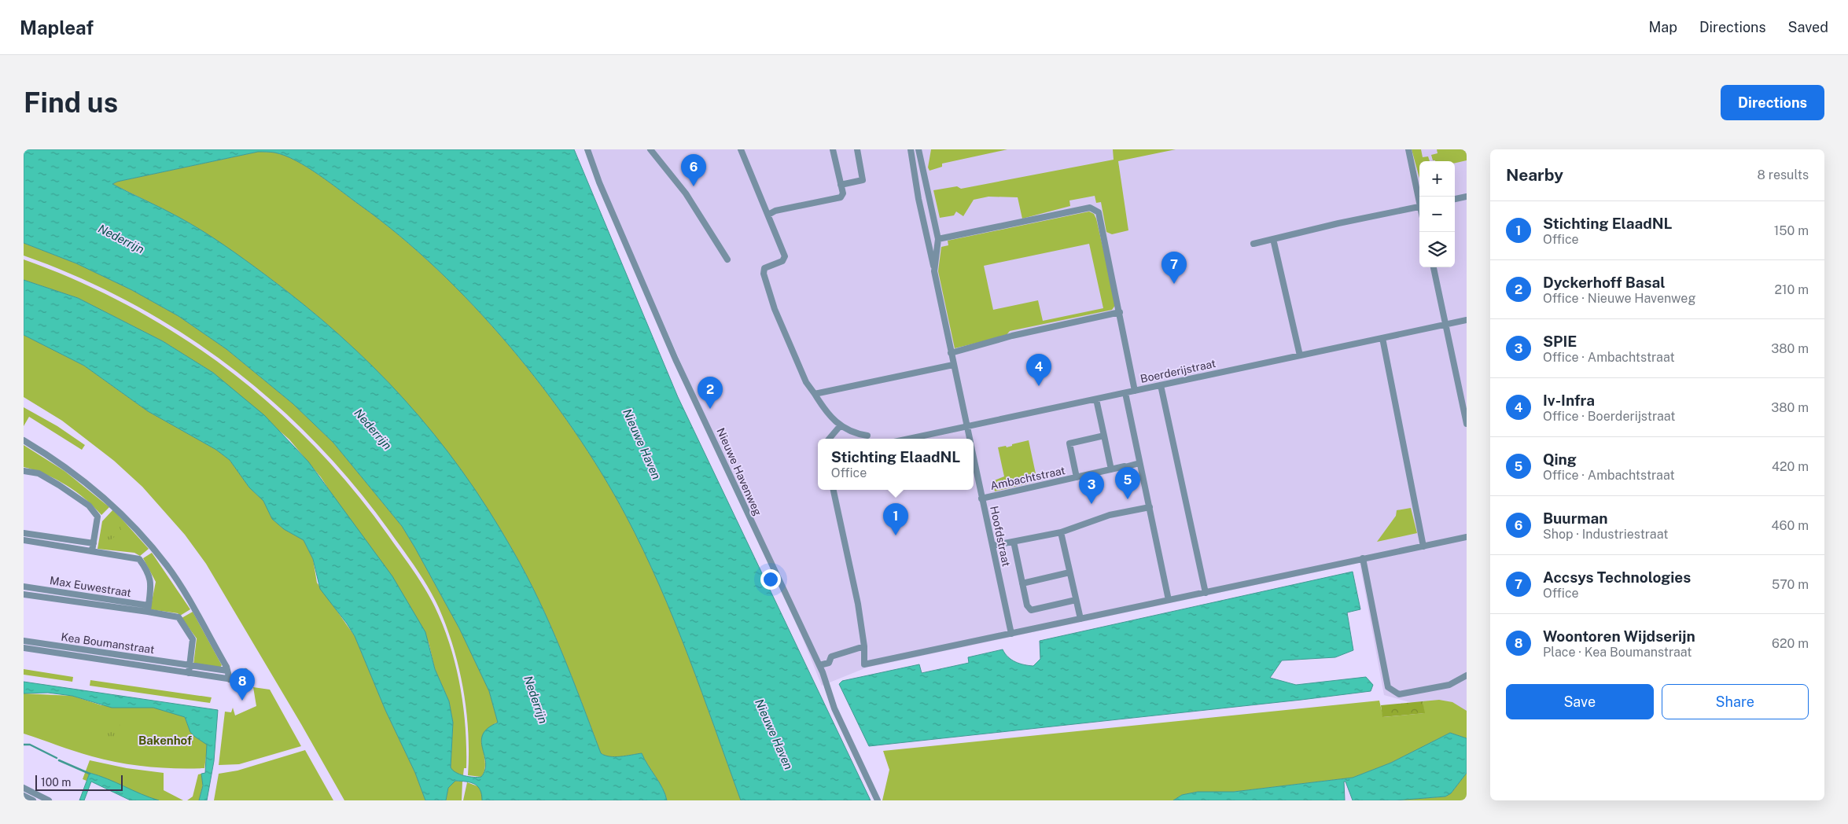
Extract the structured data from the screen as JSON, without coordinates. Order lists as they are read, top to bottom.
{
  "streets": {
    "street": [
      "Boerderijstraat",
      "Nieuwe Havenweg",
      "Ambachtstraat",
      "Hoofdstraat",
      "Max Euwestraat",
      "Kea Boumanstraat"
    ]
  },
  "crossings": [
    ["Boerderijstraat", "Hoofdstraat"],
    ["Ambachtstraat", "Hoofdstraat"],
    ["Max Euwestraat", "Kea Boumanstraat"]
  ],
  "districts": ["Bakenhof"],
  "water": ["Nederrijn", "Nieuwe Haven"],
  "scale_bar": "100 m",
  "page": {
    "header": "Mapleaf",
    "nav": ["Map", "Directions", "Saved"],
    "buttons": [
      "Directions",
      ["Save", "Share"]
    ],
    "title": "Find us",
    "heading": ["Nearby", "8 results"],
    "pins": [
      "6",
      "7",
      "4",
      "2",
      "5",
      "3",
      "1",
      "8"
    ],
    "map_buttons": ["+", "−"],
    "list": [
      {
        "mark": "1",
        "name": "Stichting ElaadNL",
        "note": "Office",
        "value": "150 m"
      },
      {
        "mark": "2",
        "name": "Dyckerhoff Basal",
        "note": "Office · Nieuwe Havenweg",
        "value": "210 m"
      },
      {
        "mark": "3",
        "name": "SPIE",
        "note": "Office · Ambachtstraat",
        "value": "380 m"
      },
      {
        "mark": "4",
        "name": "Iv-Infra",
        "note": "Office · Boerderijstraat",
        "value": "380 m"
      },
      {
        "mark": "5",
        "name": "Qing",
        "note": "Office · Ambachtstraat",
        "value": "420 m"
      },
      {
        "mark": "6",
        "name": "Buurman",
        "note": "Shop · Industriestraat",
        "value": "460 m"
      },
      {
        "mark": "7",
        "name": "Accsys Technologies",
        "note": "Office",
        "value": "570 m"
      },
      {
        "mark": "8",
        "name": "Woontoren Wijdserijn",
        "note": "Place · Kea Boumanstraat",
        "value": "620 m"
      }
    ],
    "popup": ["Stichting ElaadNL", "Office"],
    "scale": "100 m"
  }
}
